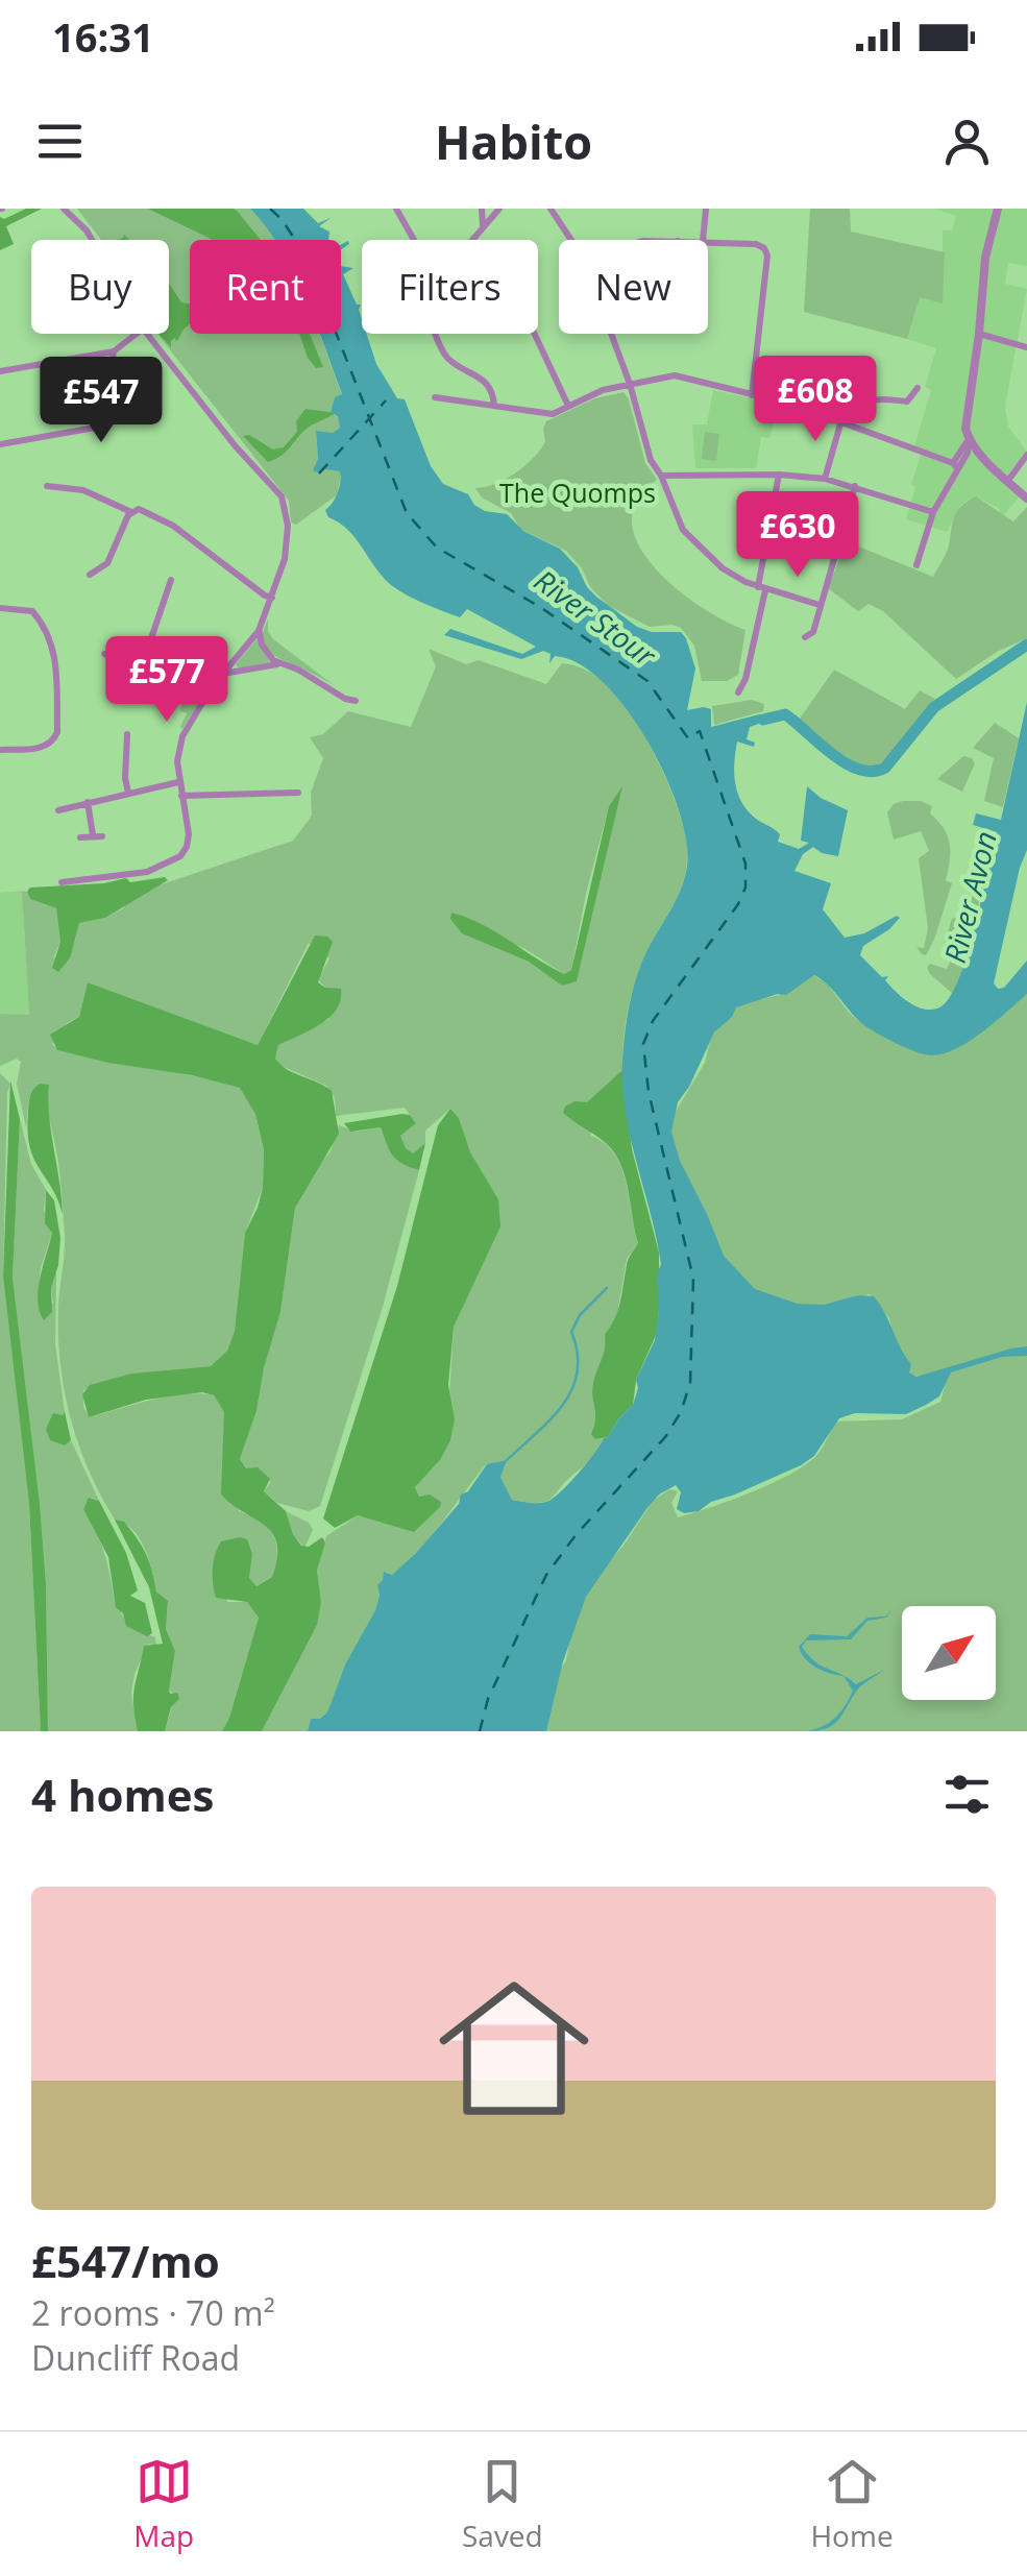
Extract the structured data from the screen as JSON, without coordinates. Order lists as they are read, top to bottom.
{
  "water": ["River Stour", "River Avon"],
  "parks": ["The Quomps"],
  "north": "top right",
  "page": {
    "status": "16:31",
    "header": "Habito",
    "chip": [
      "Buy",
      "Rent",
      "Filters",
      "New"
    ],
    "price": [
      "£608",
      "£547",
      "£630",
      "£577"
    ],
    "heading": "4 homes",
    "list": [
      {
        "name": "£547/mo",
        "note": "2 rooms · 70 m² · Duncliff Road"
      }
    ],
    "tabs": ["Map", "Saved", "Home"]
  }
}
